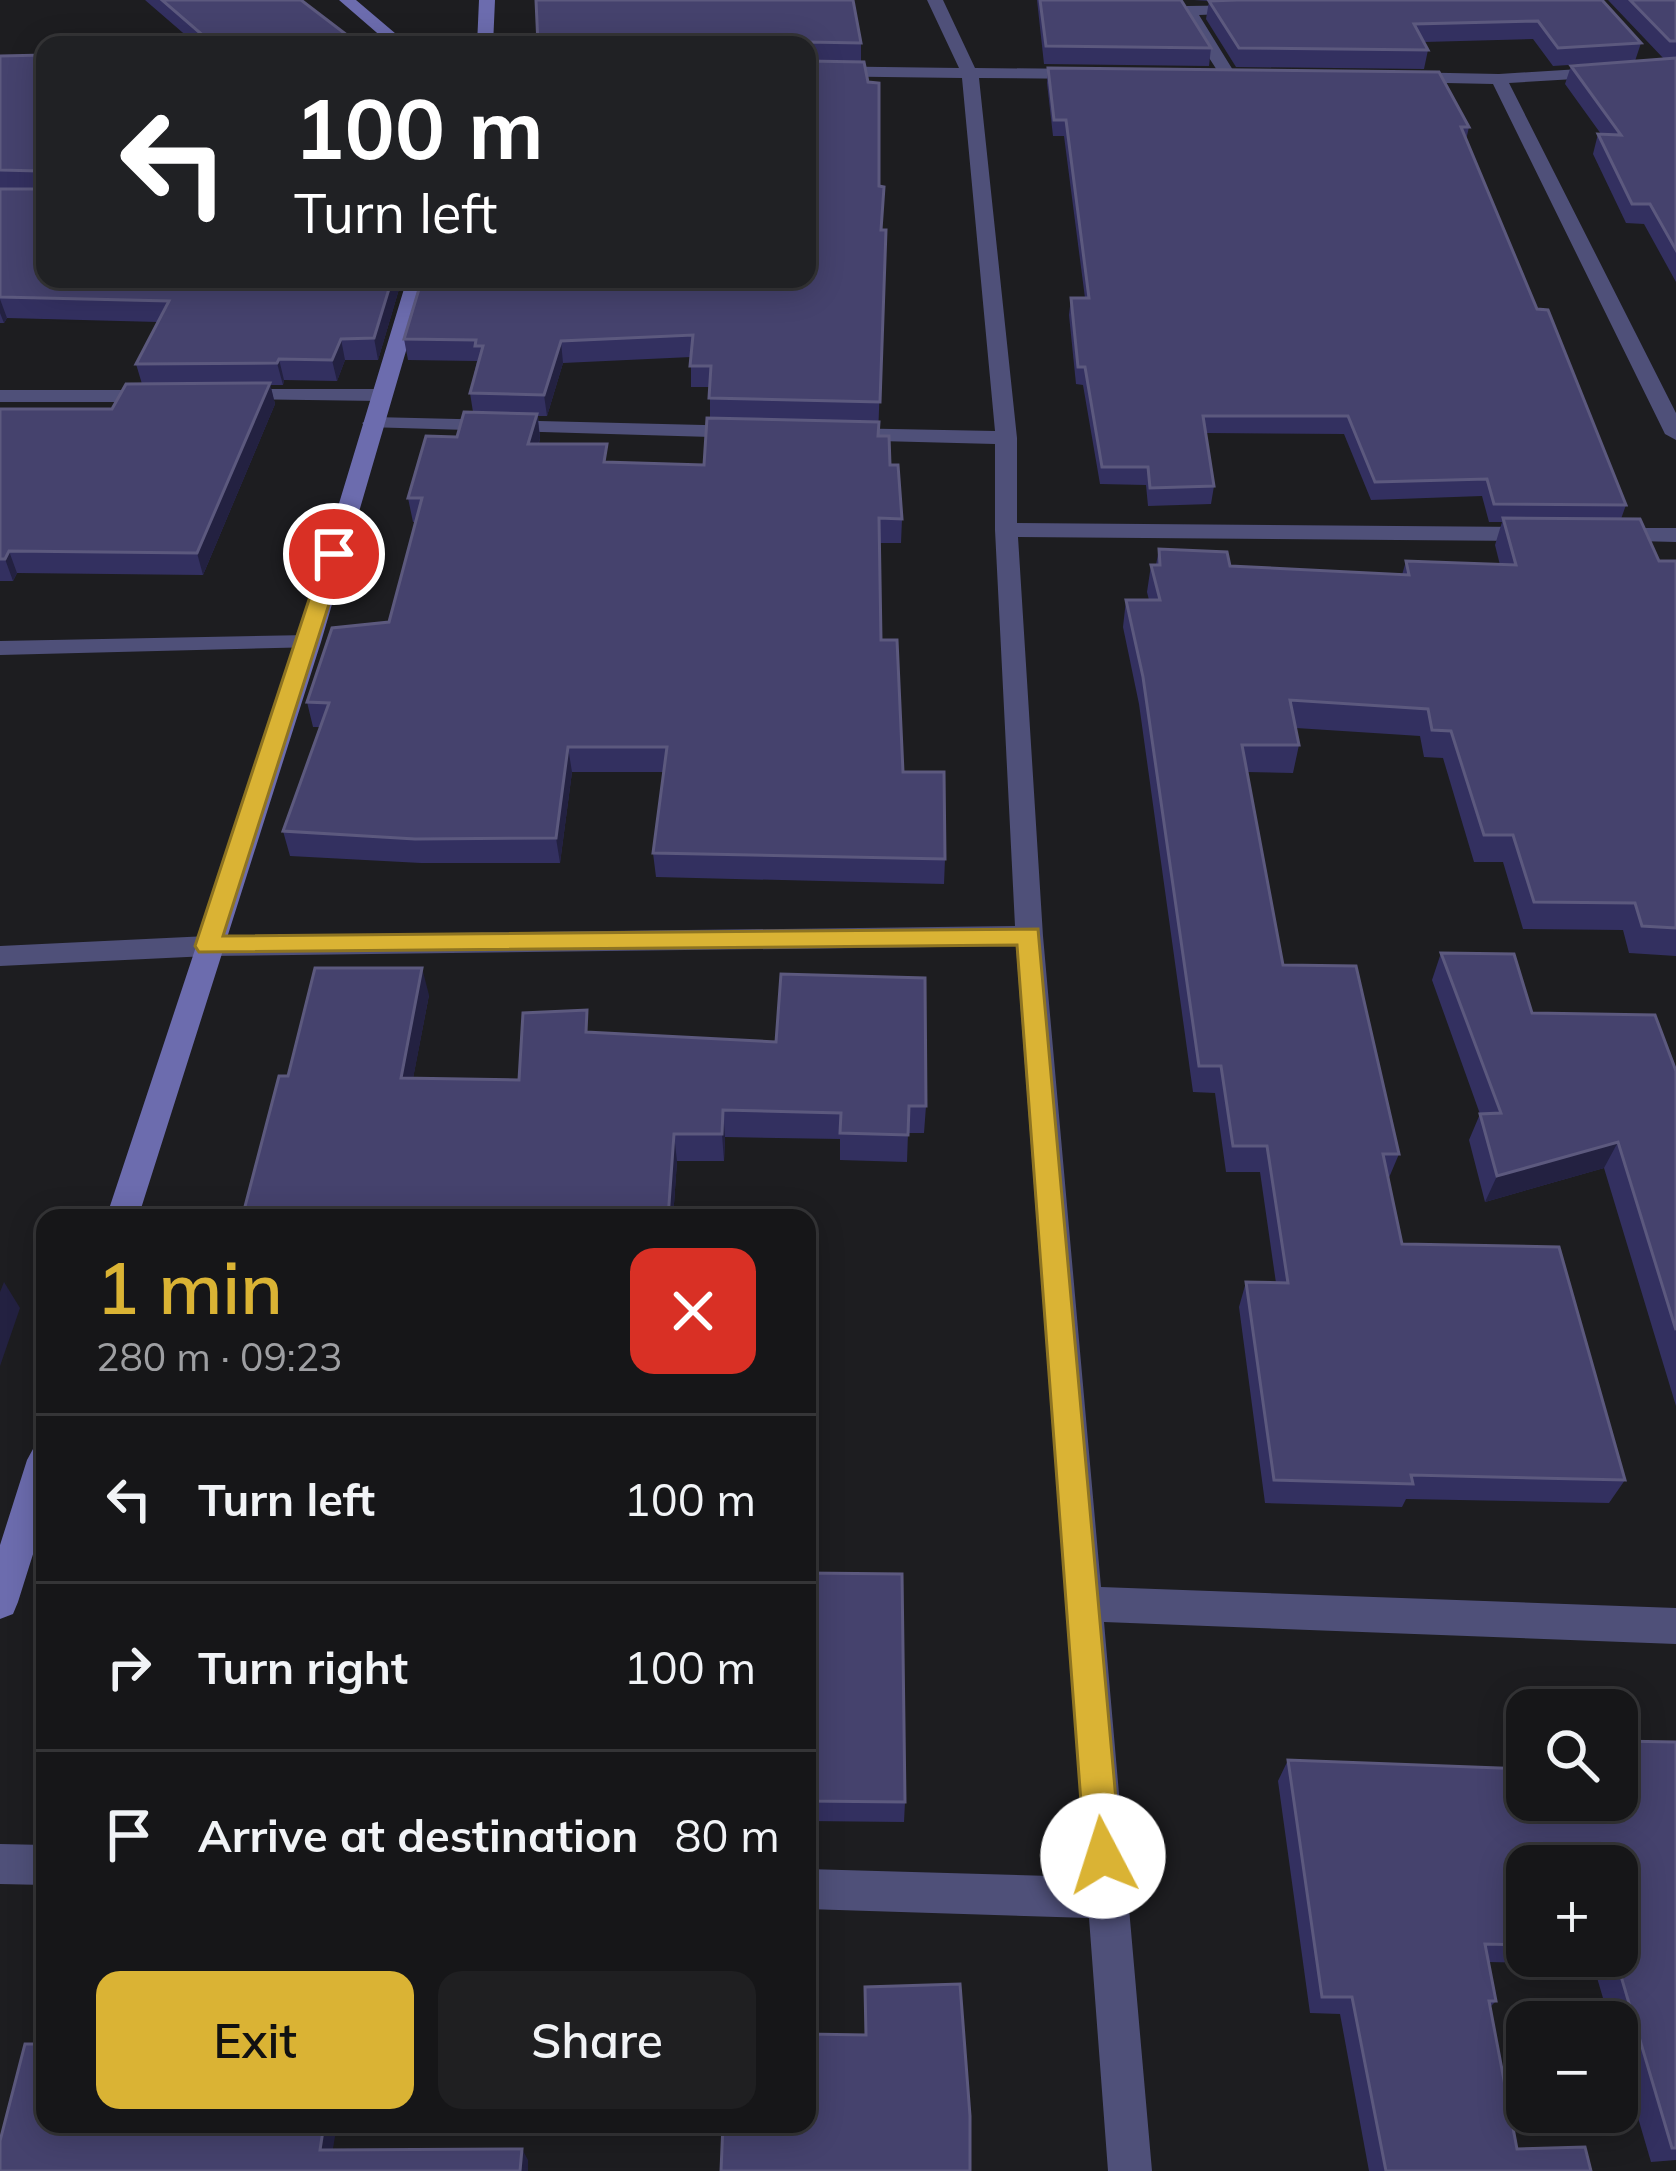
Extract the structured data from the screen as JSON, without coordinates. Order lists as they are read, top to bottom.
{
  "page": {
    "turn": ["100 m", "Turn left"],
    "heading": ["1 min", "280 m · 09:23"],
    "list": [
      {
        "name": "Turn left",
        "value": "100 m"
      },
      {
        "name": "Turn right",
        "value": "100 m"
      },
      {
        "name": "Arrive at destination",
        "value": "80 m"
      }
    ],
    "map_buttons": ["+", "−"],
    "buttons": ["Exit", "Share"]
  }
}
